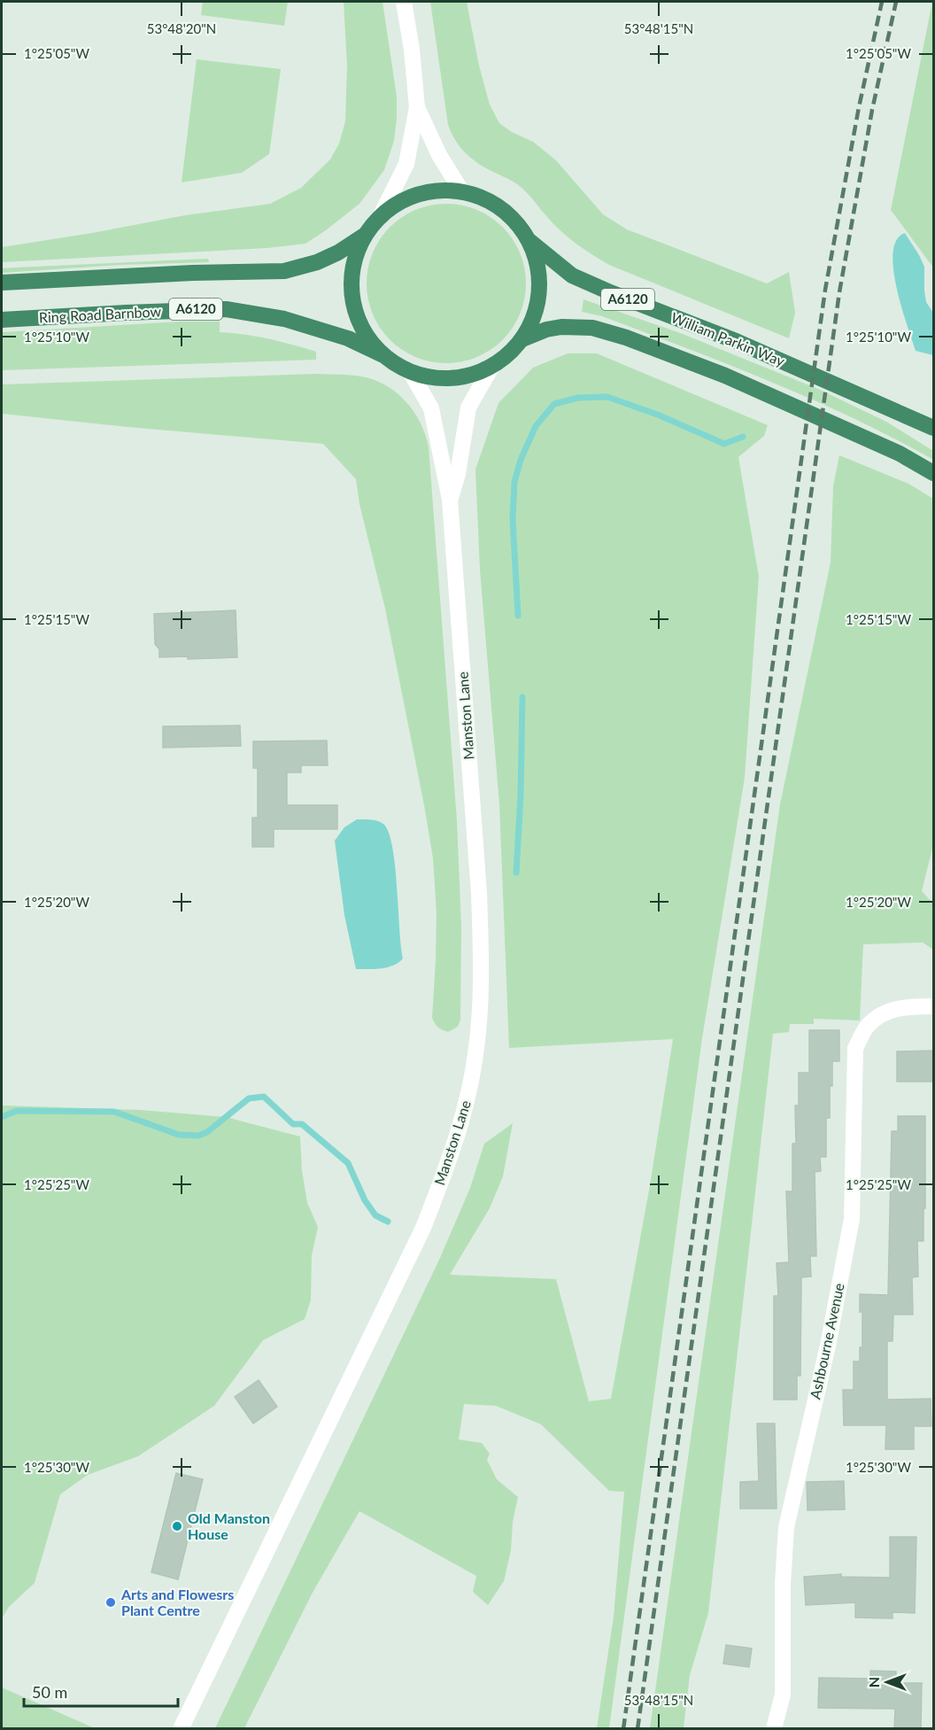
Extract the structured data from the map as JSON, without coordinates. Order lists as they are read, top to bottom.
{
  "streets": {
    "highway": ["A6120", "Ring Road Barnbow", "William Parkin Way"],
    "street": ["Manston Lane", "Ashbourne Avenue"]
  },
  "crossings": [
    ["A6120", "Ring Road Barnbow"],
    ["A6120", "William Parkin Way"],
    ["A6120", "Manston Lane"],
    ["Ring Road Barnbow", "William Parkin Way"],
    ["Ring Road Barnbow", "Manston Lane"],
    ["William Parkin Way", "Manston Lane"]
  ],
  "places": ["Old Manston House", "Arts and Flowesrs Plant Centre"],
  "scale_bar": "50 m",
  "north": "left",
  "coordinates": [
    "53°48'20\"N",
    "53°48'15\"N",
    "1°25'05\"W",
    "1°25'10\"W",
    "1°25'15\"W",
    "1°25'20\"W",
    "1°25'25\"W",
    "1°25'30\"W"
  ]
}
